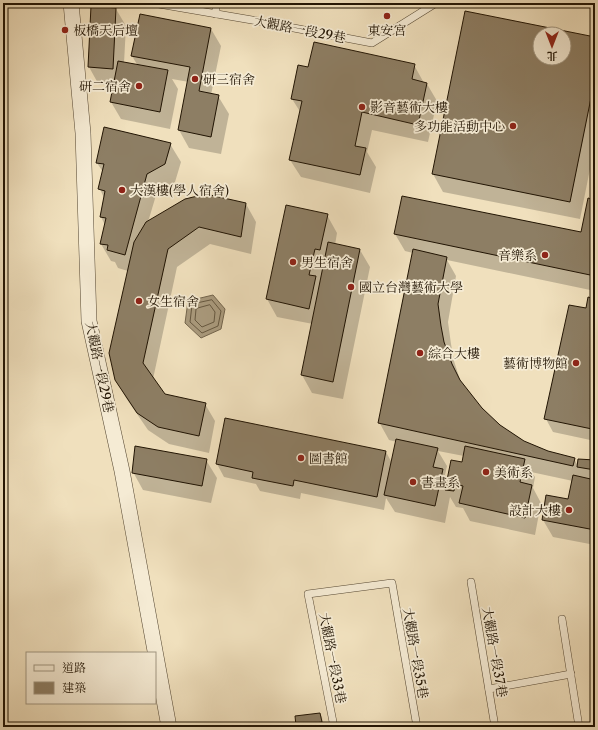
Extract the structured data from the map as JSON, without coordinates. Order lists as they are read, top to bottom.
{
  "streets": {
    "street": ["大觀路一段29巷"],
    "lane": ["大觀路一段37巷", "大觀路一段35巷", "大觀路一段33巷"]
  },
  "crossings": [
    ["大觀路一段35巷", "大觀路一段33巷"]
  ],
  "places": [
    "東安宮",
    "板橋天后壇",
    "研三宿舍",
    "研二宿舍",
    "影音藝術大樓",
    "多功能活動中心",
    "大漢樓(學人宿舍)",
    "音樂系",
    "男生宿舍",
    "國立台灣藝術大學",
    "女生宿舍",
    "綜合大樓",
    "藝術博物館",
    "圖書館",
    "美術系",
    "書畫系",
    "設計大樓"
  ],
  "legend": ["道路", "建築"],
  "north": "bottom"
}
